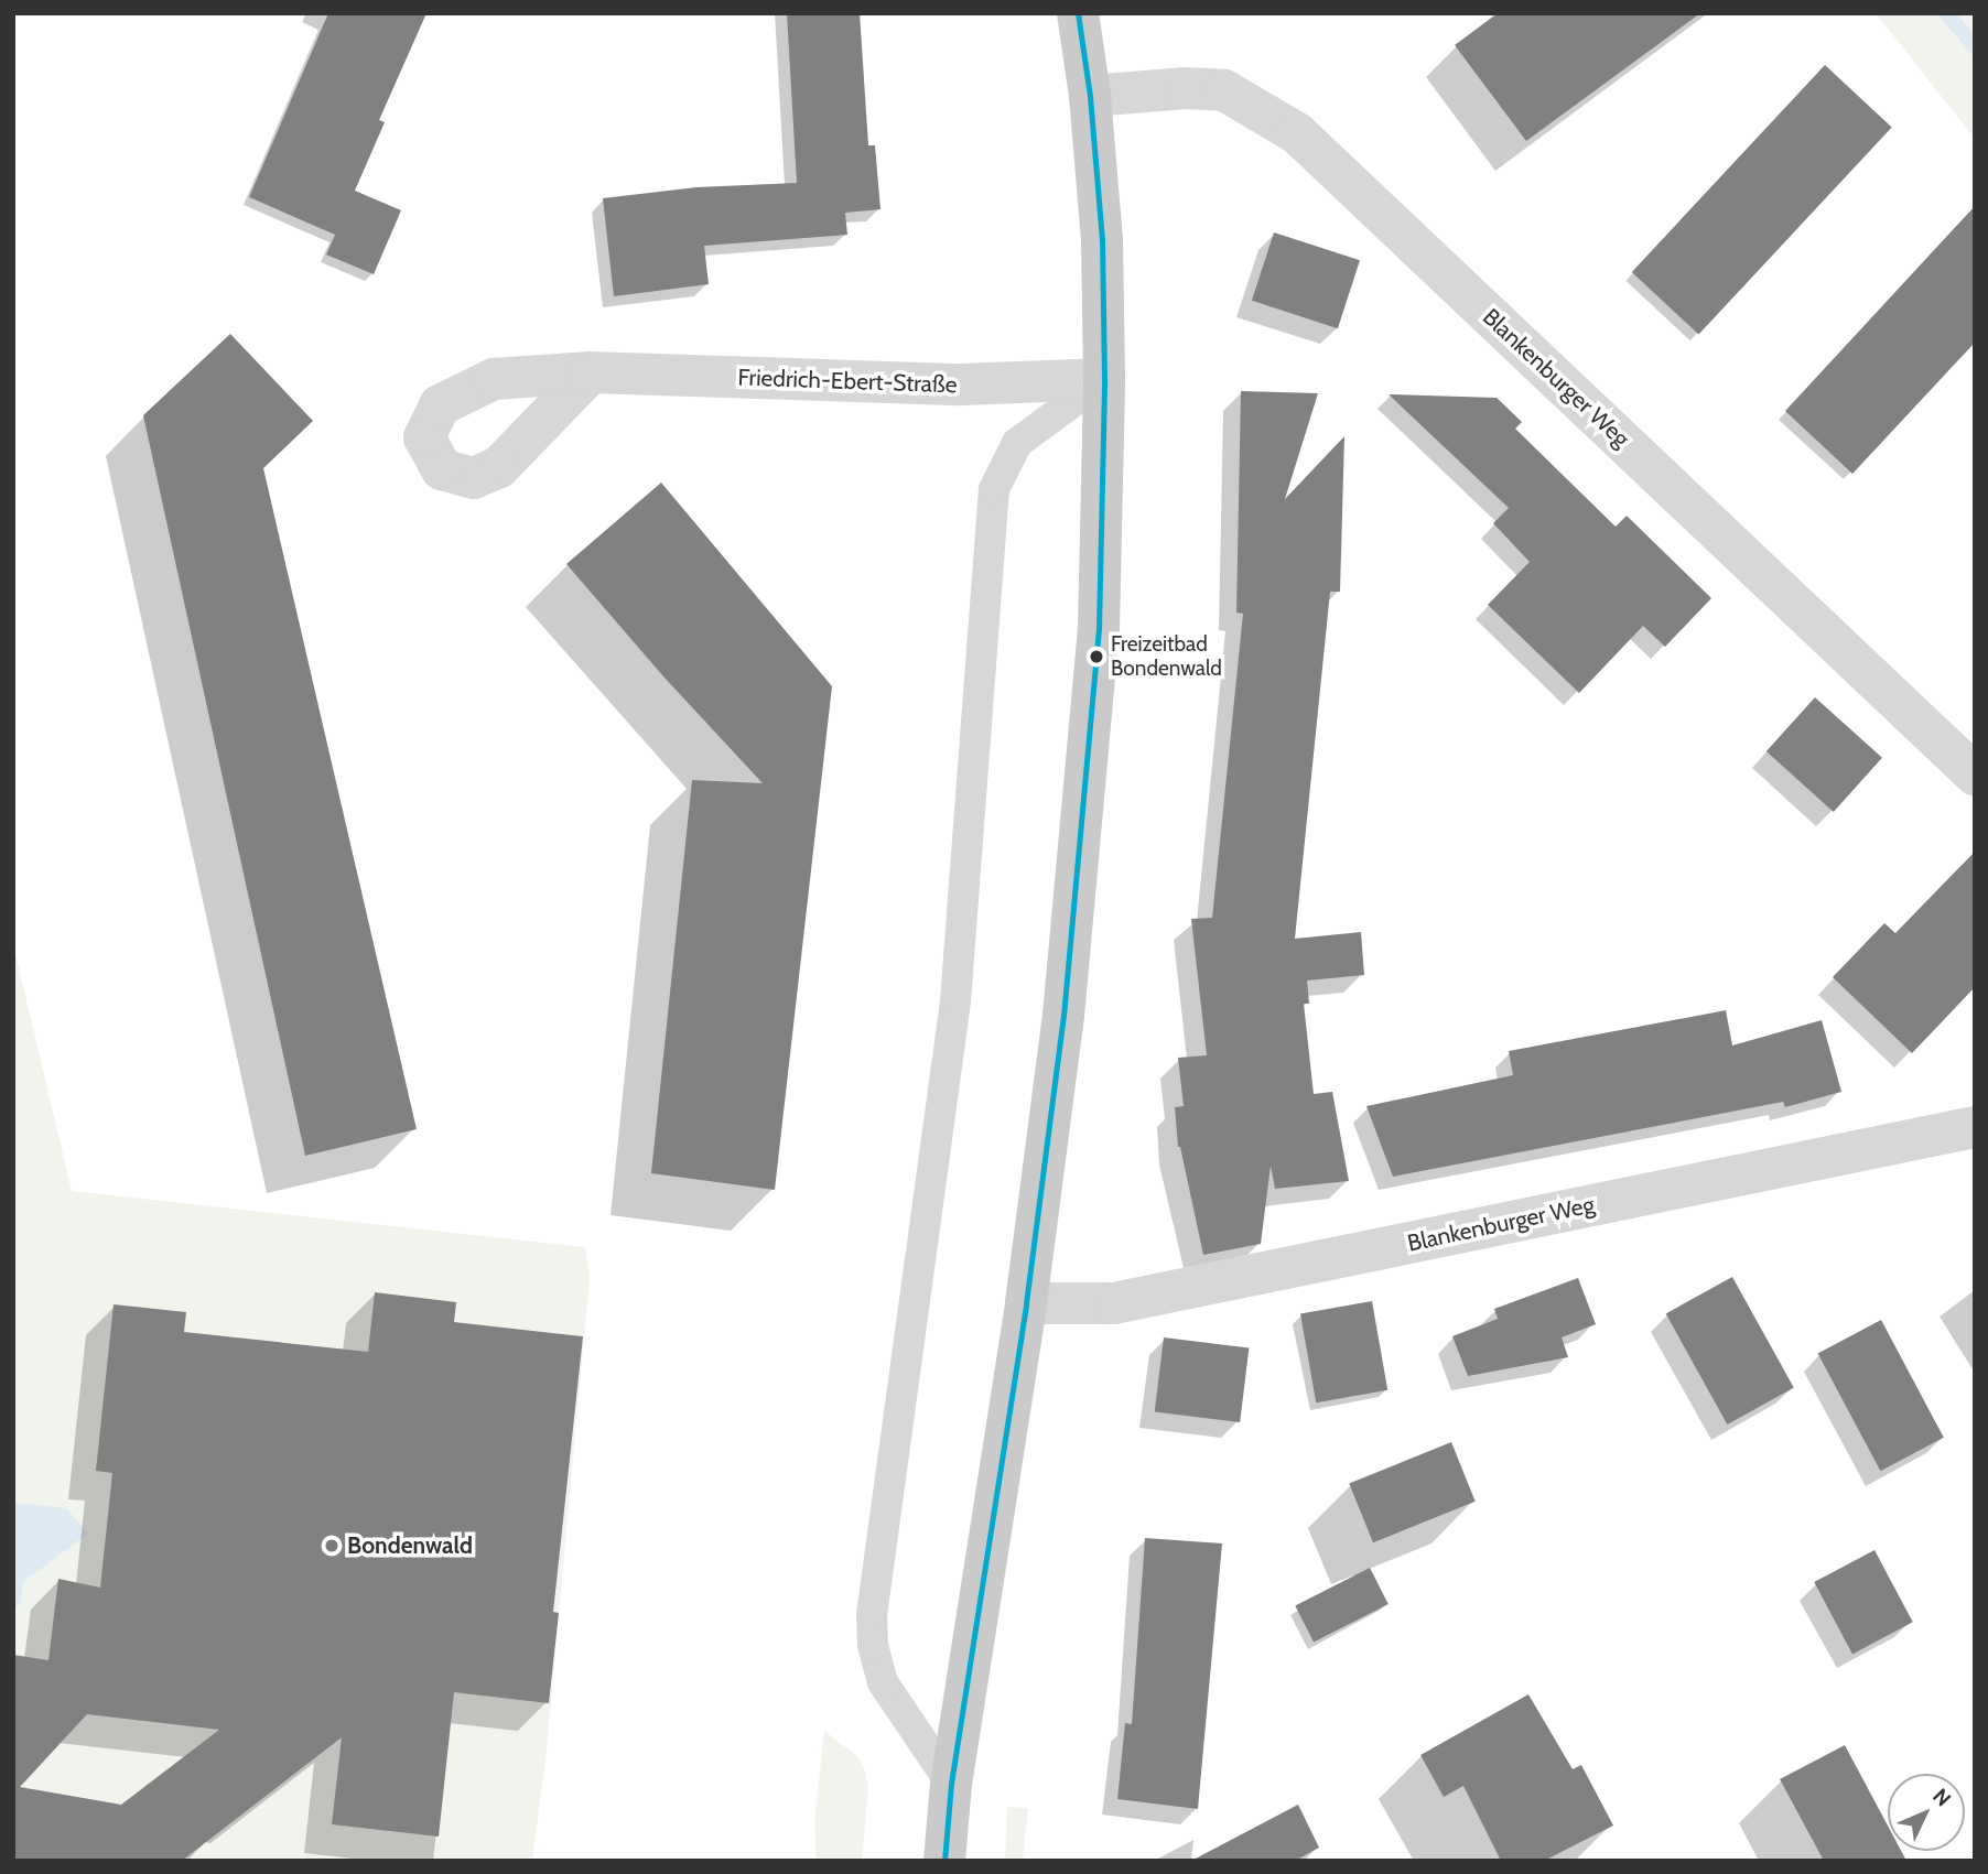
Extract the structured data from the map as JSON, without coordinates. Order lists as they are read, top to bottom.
{
  "streets": {
    "street": ["Blankenburger Weg", "Friedrich-Ebert-Straße"]
  },
  "places": ["Freizeitbad Bondenwald", "Bondenwald"],
  "north": "top right"
}
